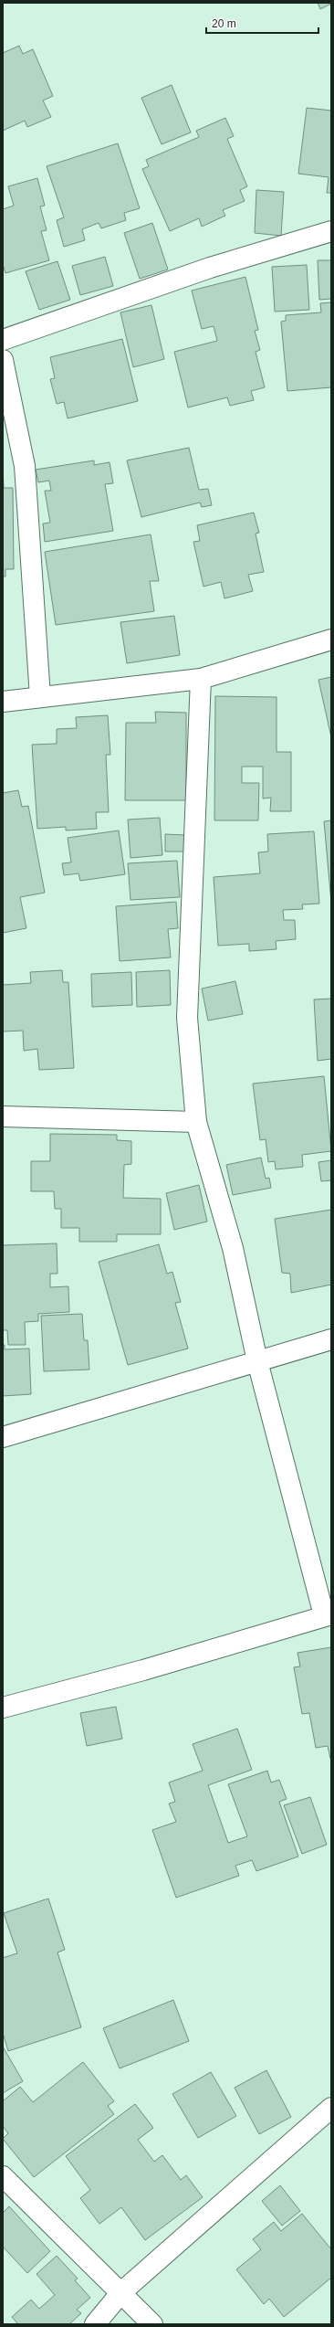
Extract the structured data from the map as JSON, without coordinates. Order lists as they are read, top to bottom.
{
  "scale_bar": "20 m"
}
